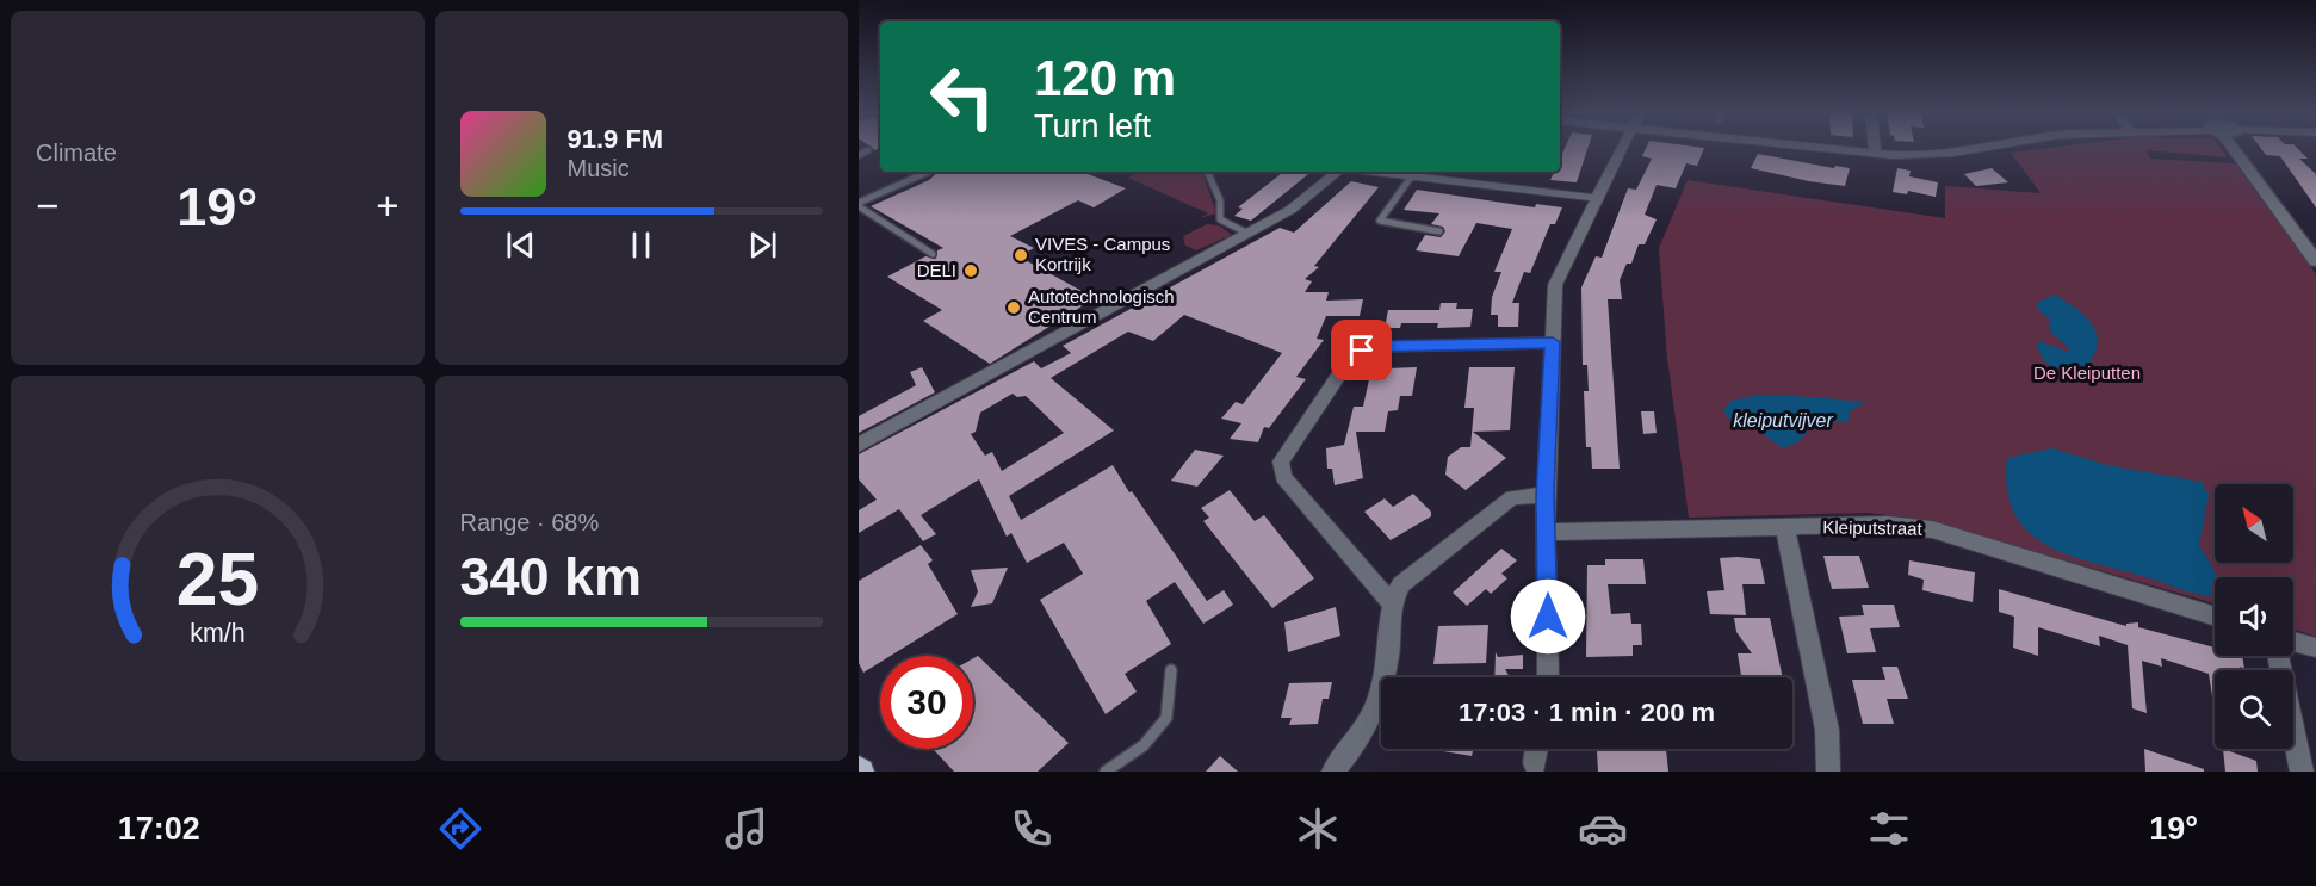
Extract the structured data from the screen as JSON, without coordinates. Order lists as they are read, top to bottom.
{
  "streets": {
    "street": ["Kleiputstraat"]
  },
  "water": ["kleiputvijver"],
  "parks": ["De Kleiputten"],
  "places": ["VIVES - Campus Kortrijk", "DELI", "Autotechnologisch Centrum"],
  "north": "top left",
  "page": {
    "tile": [
      "Climate",
      ["Range · 68%", "340 km"]
    ],
    "turn": ["120 m", "Turn left"],
    "song": ["91.9 FM", "Music"],
    "heat": ["−", "19°", "+"],
    "limit": "30",
    "trip": "17:03 · 1 min · 200 m",
    "tabs": ["17:02", "19°"],
    "gauge": ["25", "km/h"]
  }
}
